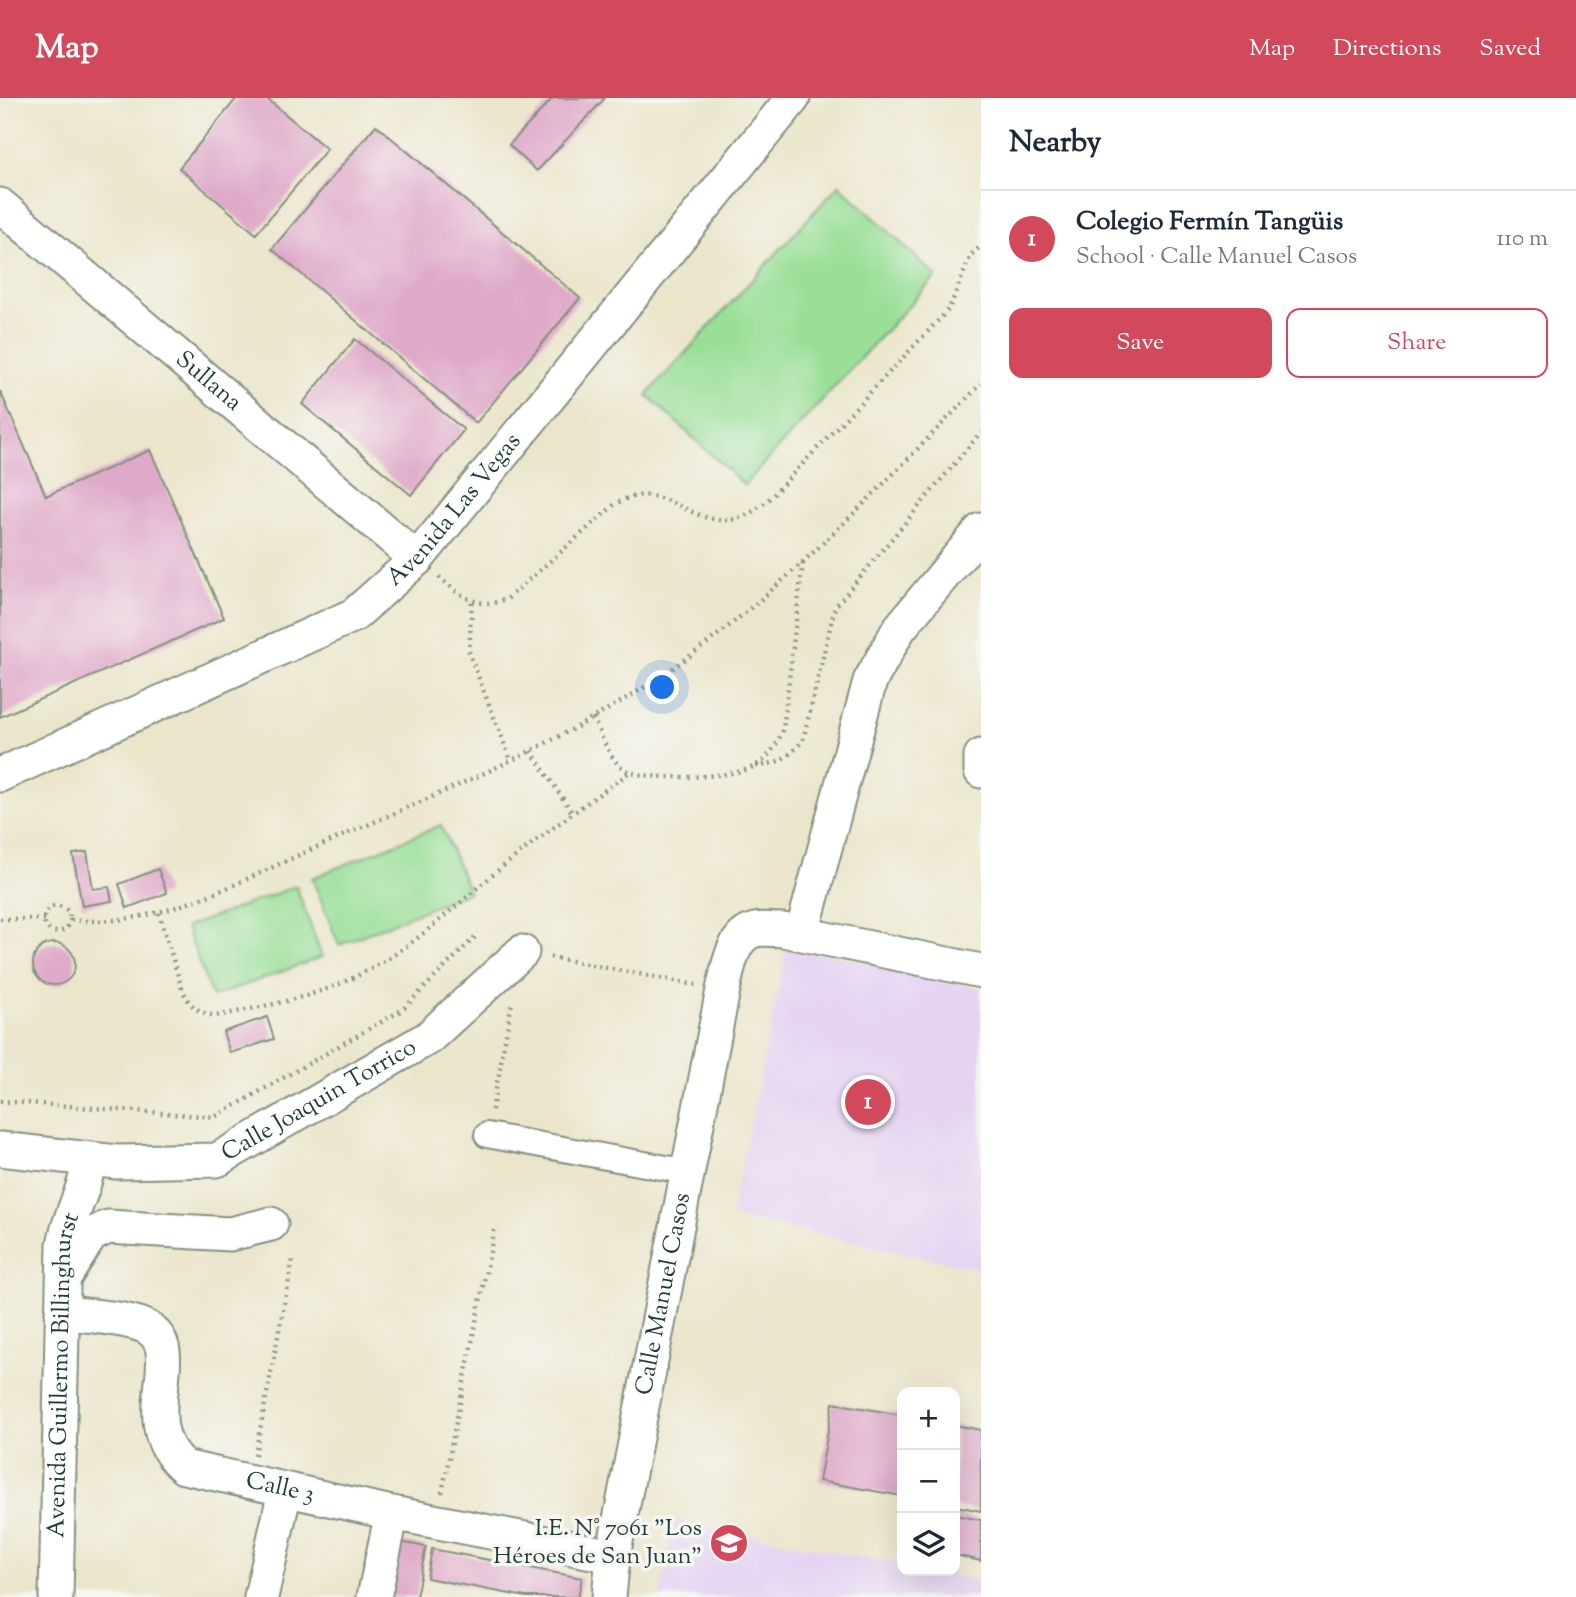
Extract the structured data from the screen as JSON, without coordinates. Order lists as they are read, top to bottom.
{
  "streets": {
    "street": [
      "Sullana",
      "Avenida Las Vegas",
      "Calle Joaquin Torrico",
      "Calle Manuel Casos",
      "Avenida Guillermo Billinghurst",
      "Calle 3"
    ]
  },
  "crossings": [
    ["Sullana", "Avenida Las Vegas"],
    ["Calle Joaquin Torrico", "Avenida Guillermo Billinghurst"],
    ["Calle Manuel Casos", "Calle 3"],
    ["Avenida Guillermo Billinghurst", "Calle 3"]
  ],
  "places": {
    "school or university": ["I.E. N° 7061 \"Los Héroes de San Juan\""]
  },
  "page": {
    "header": "Map",
    "nav": ["Map", "Directions", "Saved"],
    "heading": "Nearby",
    "list": [
      {
        "mark": "1",
        "name": "Colegio Fermín Tangüis",
        "note": "School · Calle Manuel Casos",
        "value": "110 m"
      }
    ],
    "buttons": ["Save", "Share"],
    "pins": "1",
    "map_buttons": ["+", "−"]
  }
}
